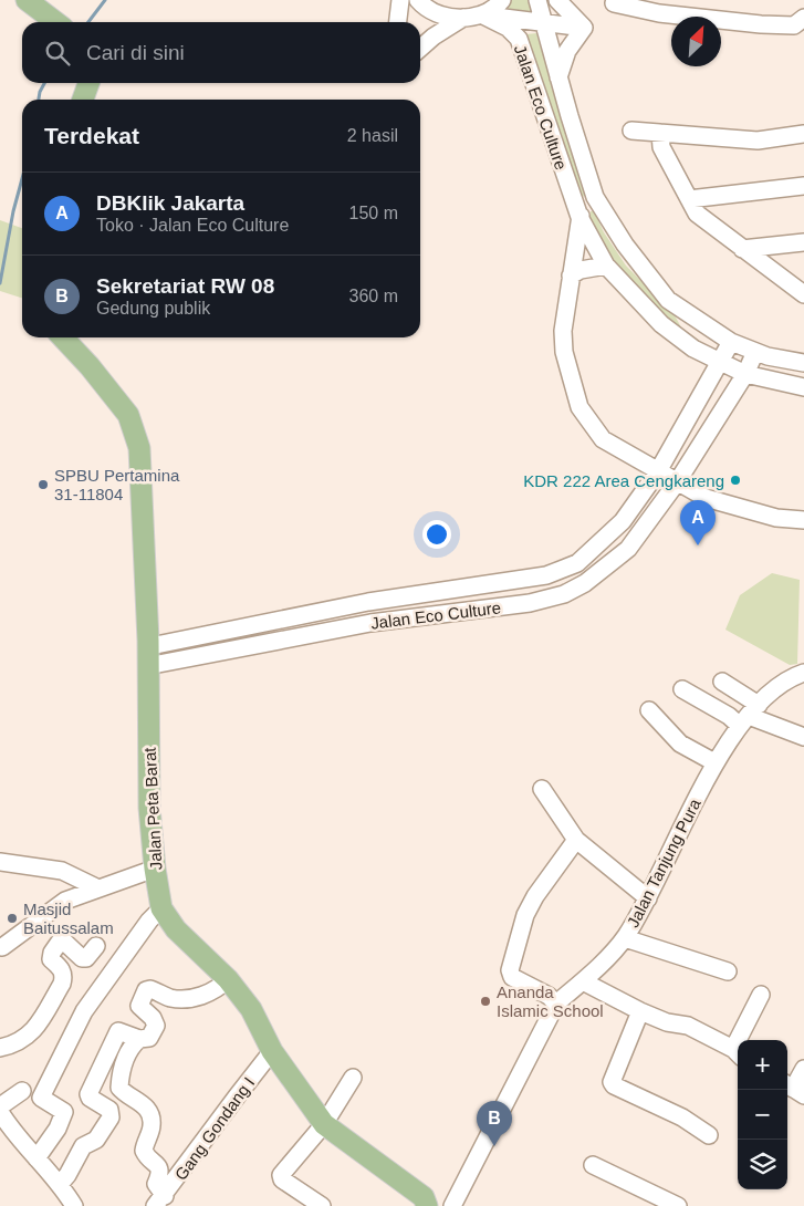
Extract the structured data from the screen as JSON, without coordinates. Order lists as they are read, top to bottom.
{
  "streets": {
    "main road": ["Jalan Peta Barat"],
    "street": ["Jalan Eco Culture", "Jalan Tanjung Pura", "Gang Gondang I"]
  },
  "crossings": [
    ["Jalan Eco Culture", "Jalan Peta Barat"],
    ["Jalan Peta Barat", "Gang Gondang I"]
  ],
  "places": [
    "KDR 222 Area Cengkareng",
    "SPBU Pertamina 31-11804",
    "Masjid Baitussalam",
    "Ananda Islamic School"
  ],
  "north": "top right",
  "page": {
    "search": "Cari di sini",
    "heading": ["Terdekat", "2 hasil"],
    "list": [
      {
        "mark": "A",
        "name": "DBKlik Jakarta",
        "note": "Toko · Jalan Eco Culture",
        "value": "150 m"
      },
      {
        "mark": "B",
        "name": "Sekretariat RW 08",
        "note": "Gedung publik",
        "value": "360 m"
      }
    ],
    "pins": ["A", "B"],
    "map_buttons": ["+", "−"]
  }
}
